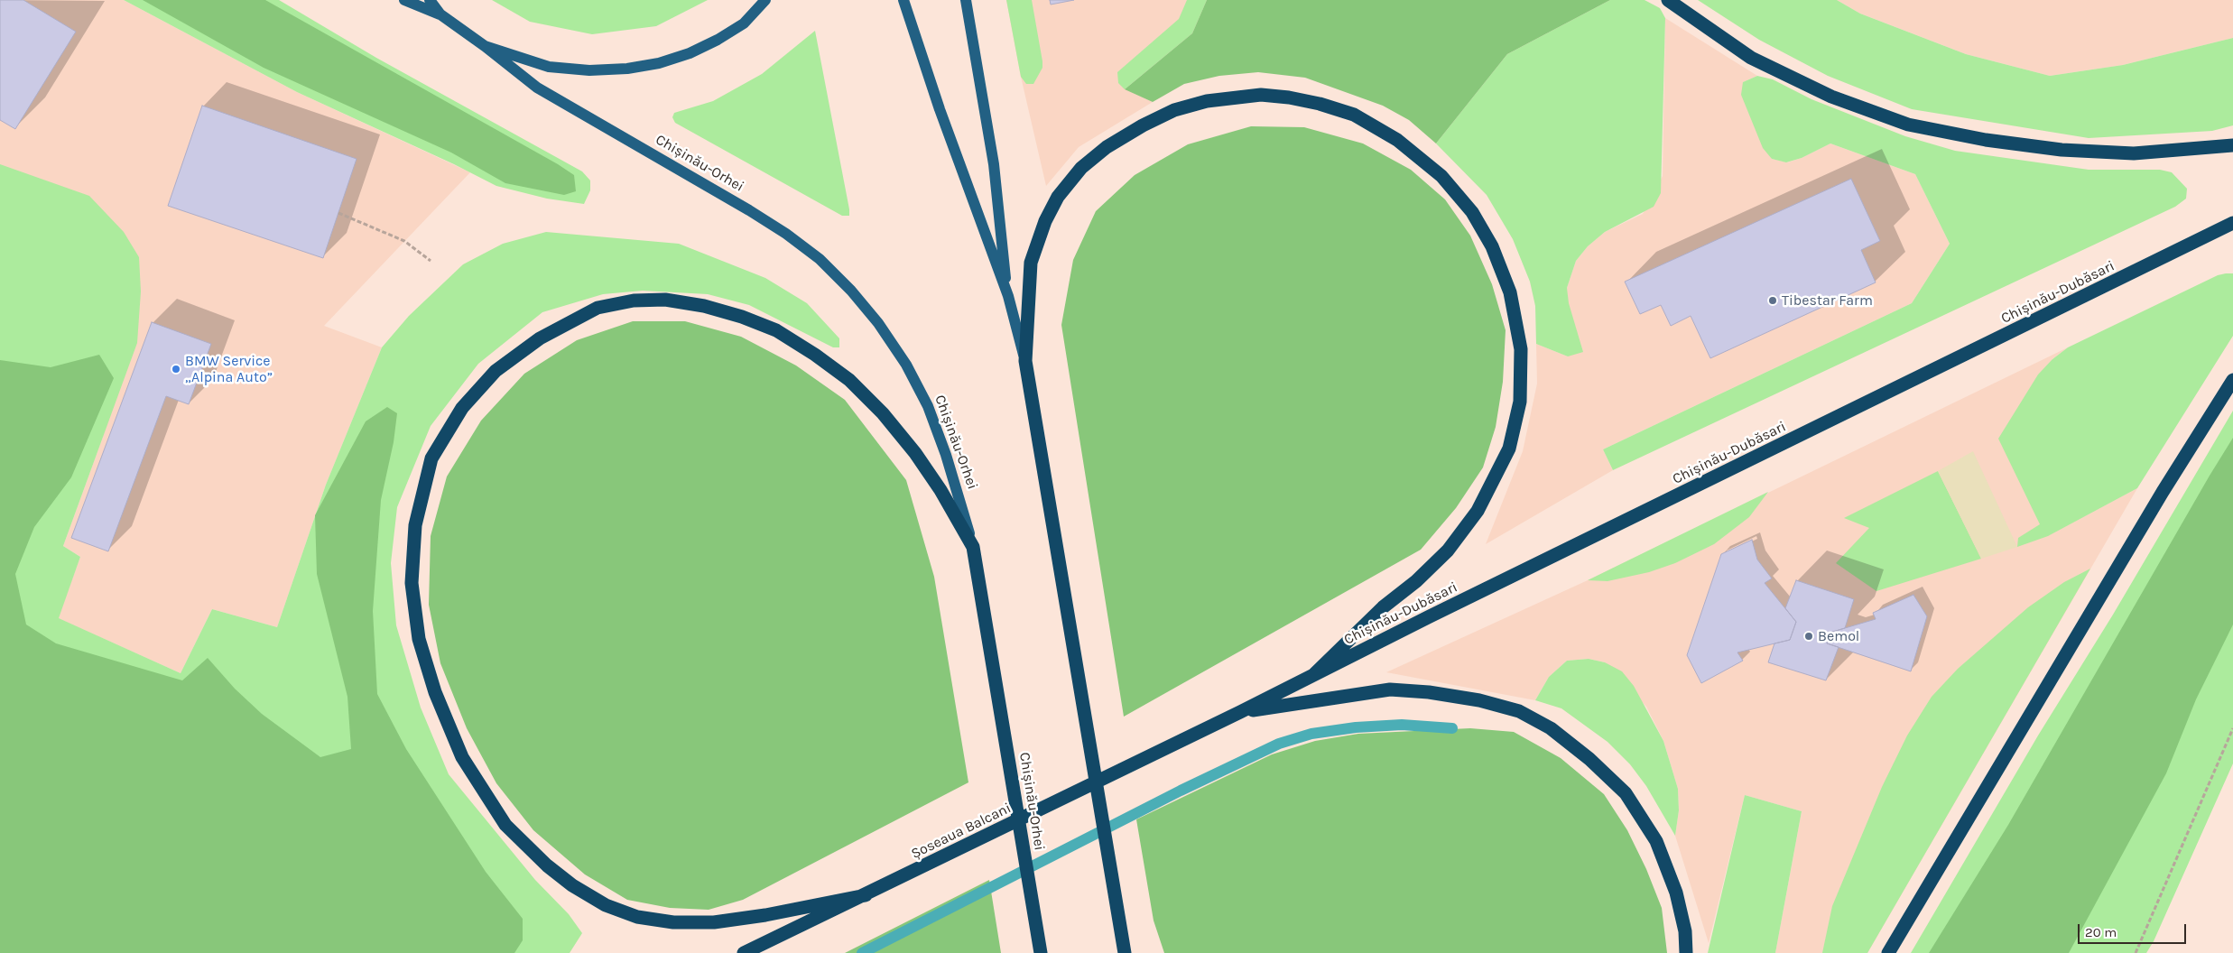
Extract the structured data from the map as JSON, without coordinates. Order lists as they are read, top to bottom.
{
  "streets": {
    "highway": ["Chișinău-Orhei", "Chișinău-Dubăsari", "Șoseaua Balcani"]
  },
  "crossings": [
    ["Chișinău-Dubăsari", "Șoseaua Balcani"]
  ],
  "places": ["Tibestar Farm", "BMW Service „Alpina Auto”", "Bemol"],
  "scale_bar": "20 m"
}
